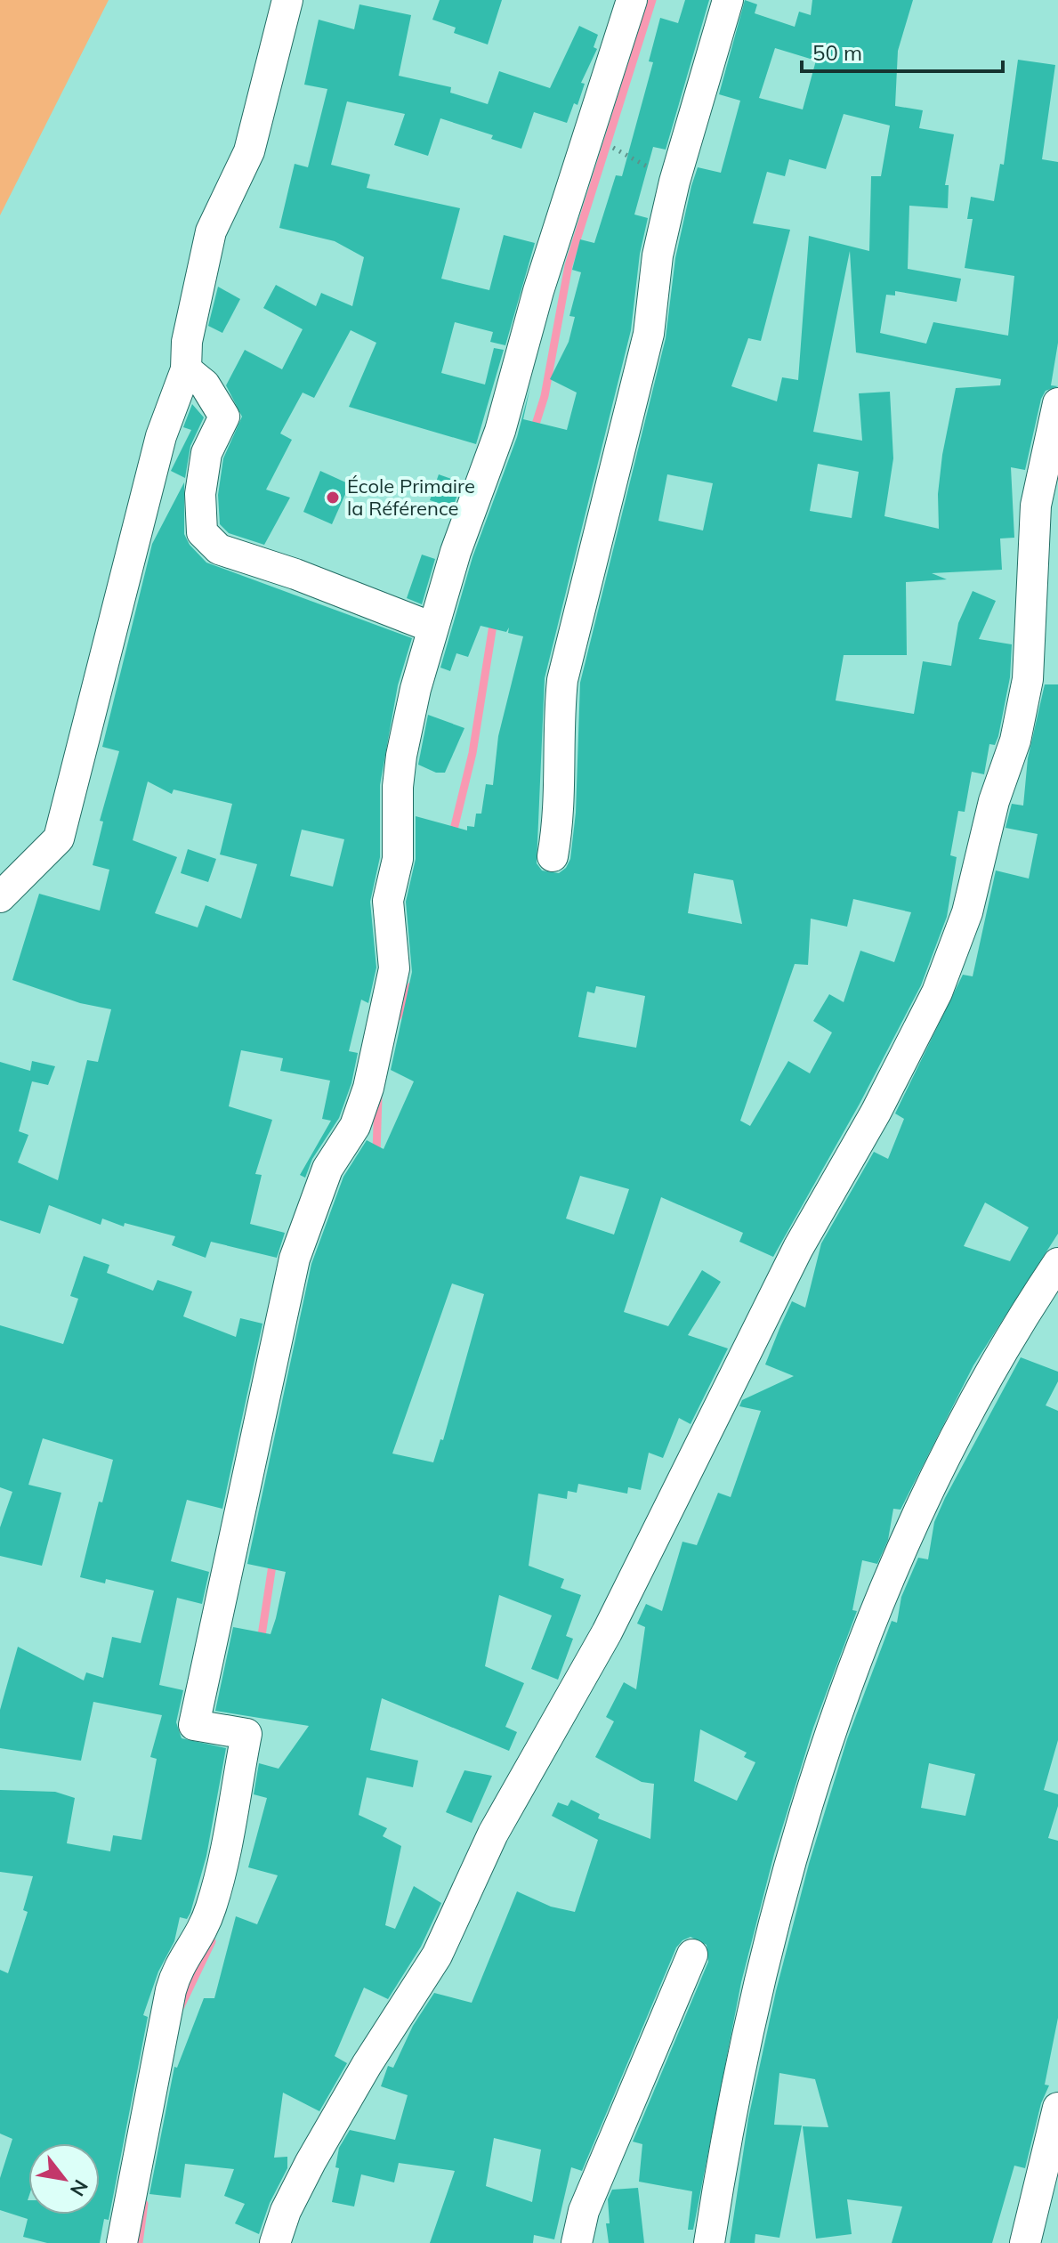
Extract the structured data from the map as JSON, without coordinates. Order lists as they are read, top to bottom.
{
  "places": ["École Primaire la Référence"],
  "scale_bar": "50 m",
  "north": "bottom right"
}
